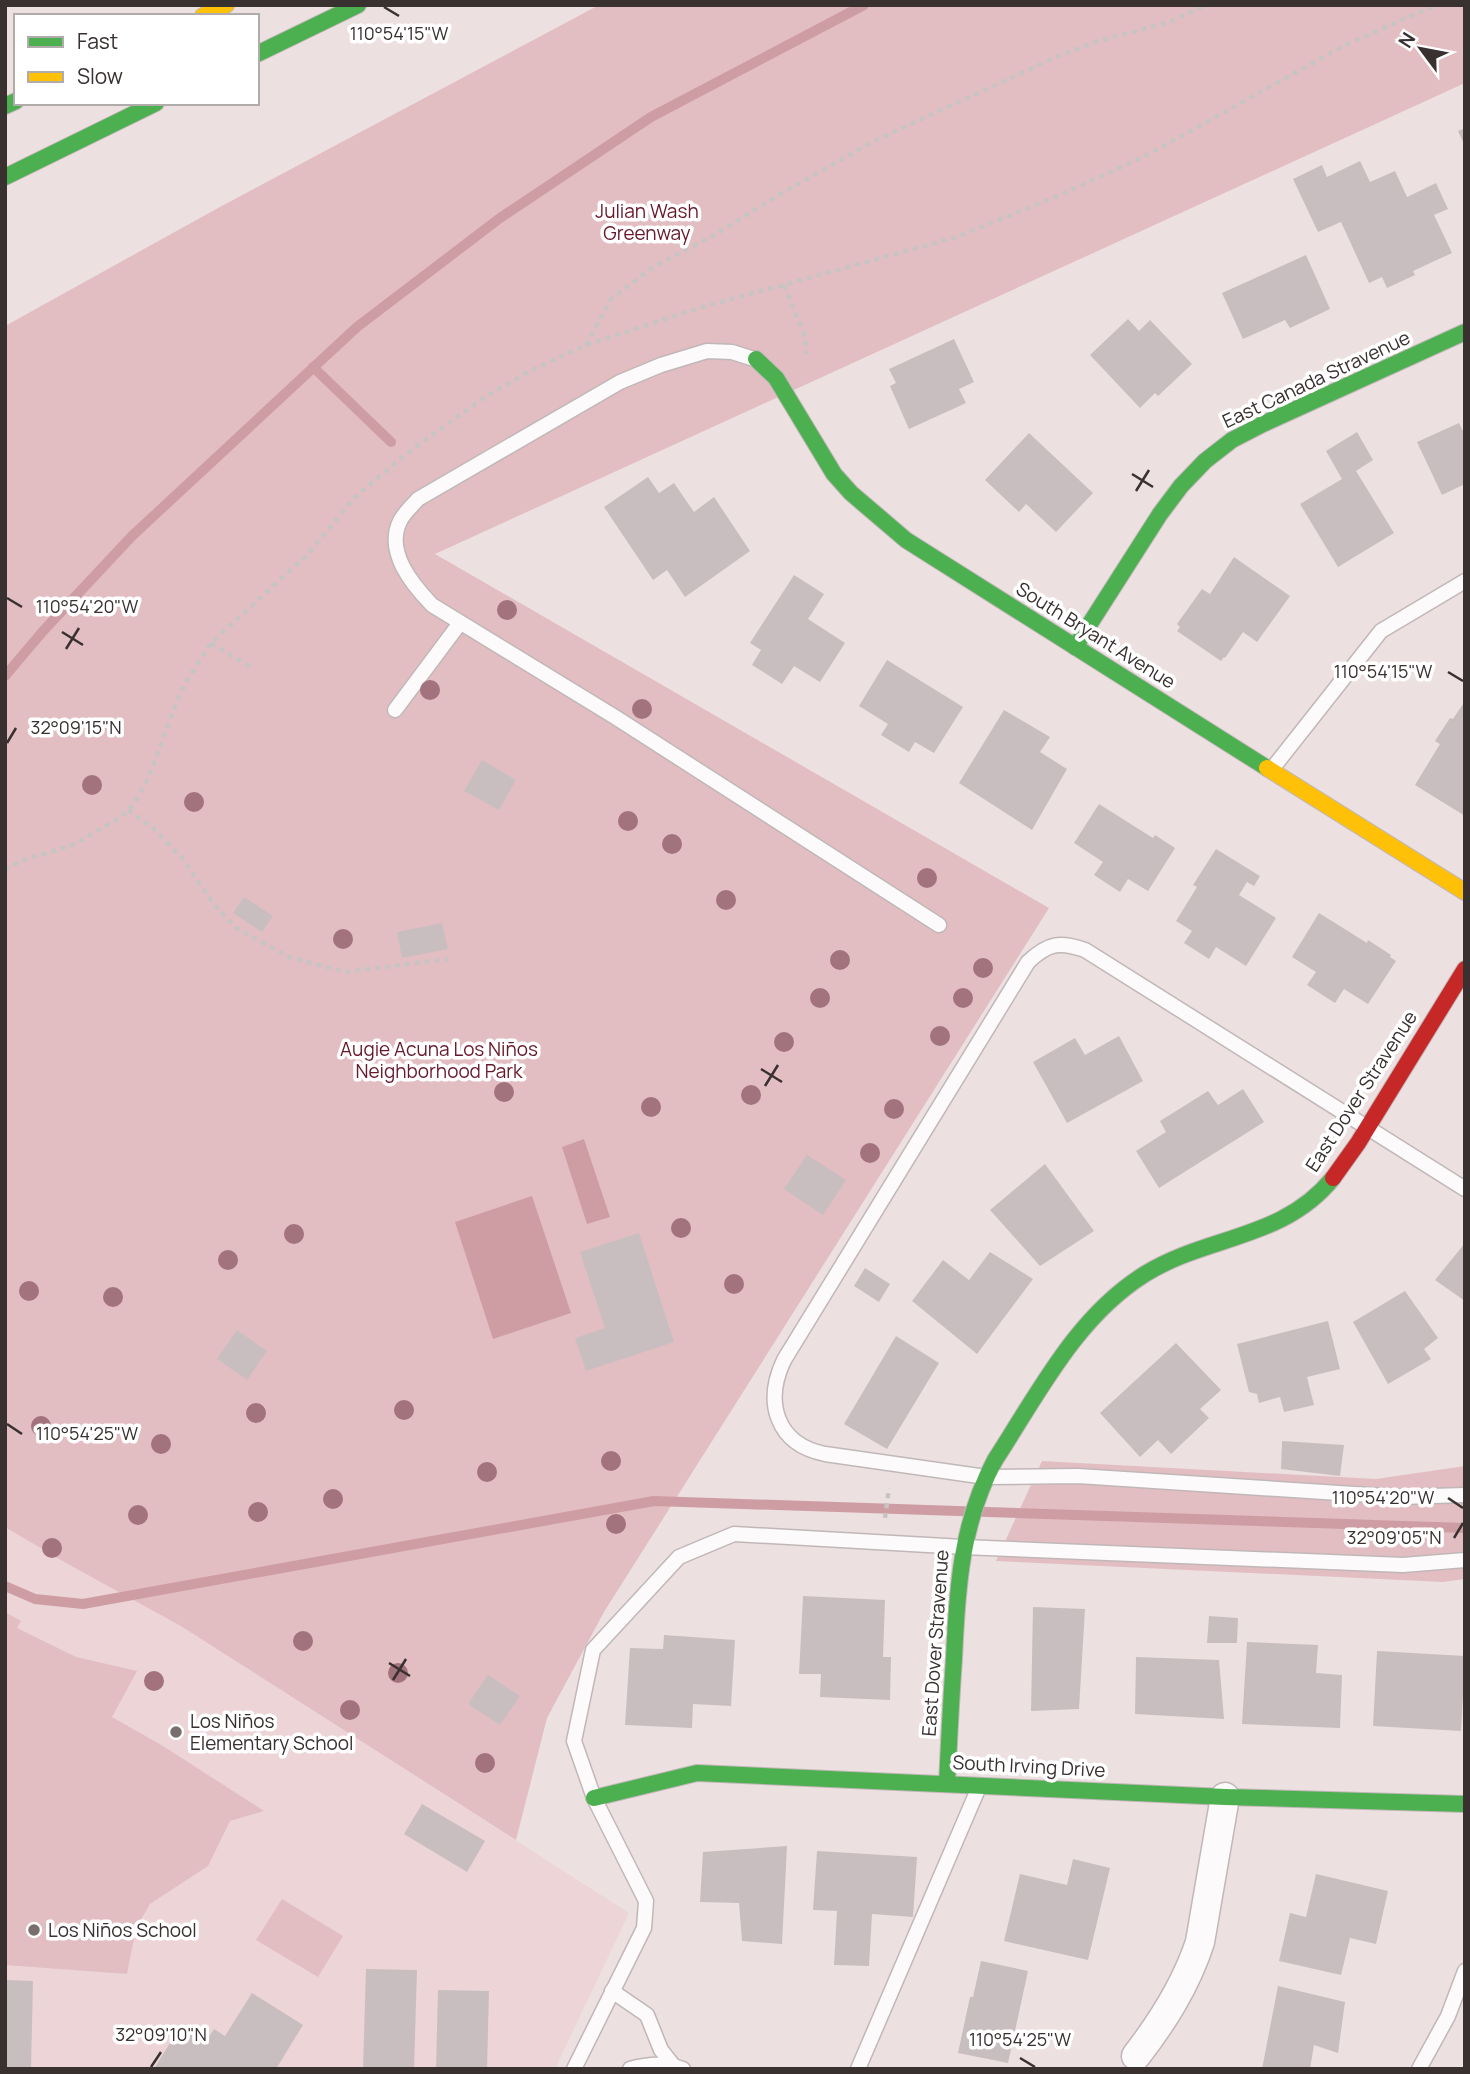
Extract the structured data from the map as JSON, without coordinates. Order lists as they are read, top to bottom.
{
  "streets": {
    "main road": [
      "East Canada Stravenue",
      "South Bryant Avenue",
      "East Dover Stravenue",
      "South Irving Drive"
    ]
  },
  "crossings": [
    ["East Canada Stravenue", "South Bryant Avenue"],
    ["East Dover Stravenue", "South Irving Drive"]
  ],
  "parks": ["Julian Wash Greenway", "Augie Acuna Los Niños Neighborhood Park"],
  "places": ["Los Niños Elementary School", "Los Niños School"],
  "legend": ["Fast", "Slow"],
  "north": "top left",
  "coordinates": [
    "110°54'15\"W",
    "110°54'20\"W",
    "32°09'15\"N",
    "110°54'25\"W",
    "32°09'05\"N",
    "32°09'10\"N"
  ]
}
